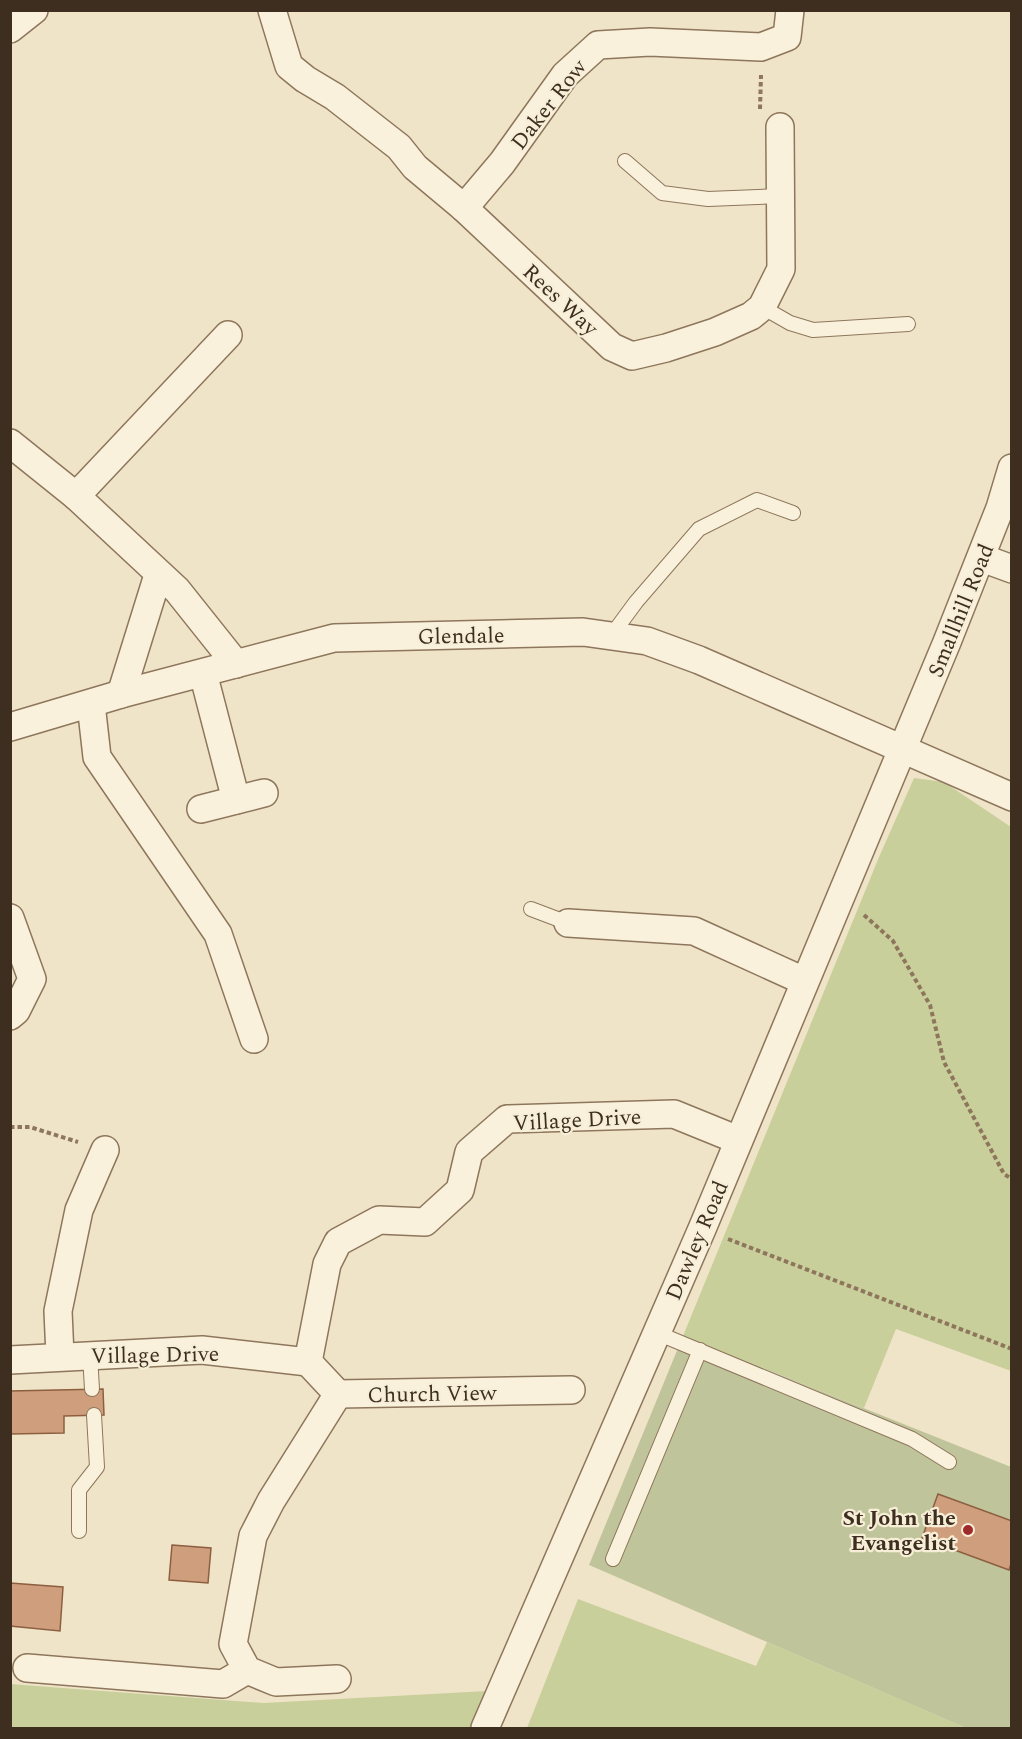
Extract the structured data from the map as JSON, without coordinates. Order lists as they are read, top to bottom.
{
  "streets": {
    "street": [
      "Daker Row",
      "Rees Way",
      "Smallhill Road",
      "Glendale",
      "Village Drive",
      "Dawley Road",
      "Church View"
    ]
  },
  "crossings": [
    ["Daker Row", "Rees Way"],
    ["Smallhill Road", "Glendale"],
    ["Smallhill Road", "Dawley Road"],
    ["Glendale", "Dawley Road"],
    ["Village Drive", "Dawley Road"],
    ["Village Drive", "Church View"]
  ],
  "places": ["St John the Evangelist"]
}
